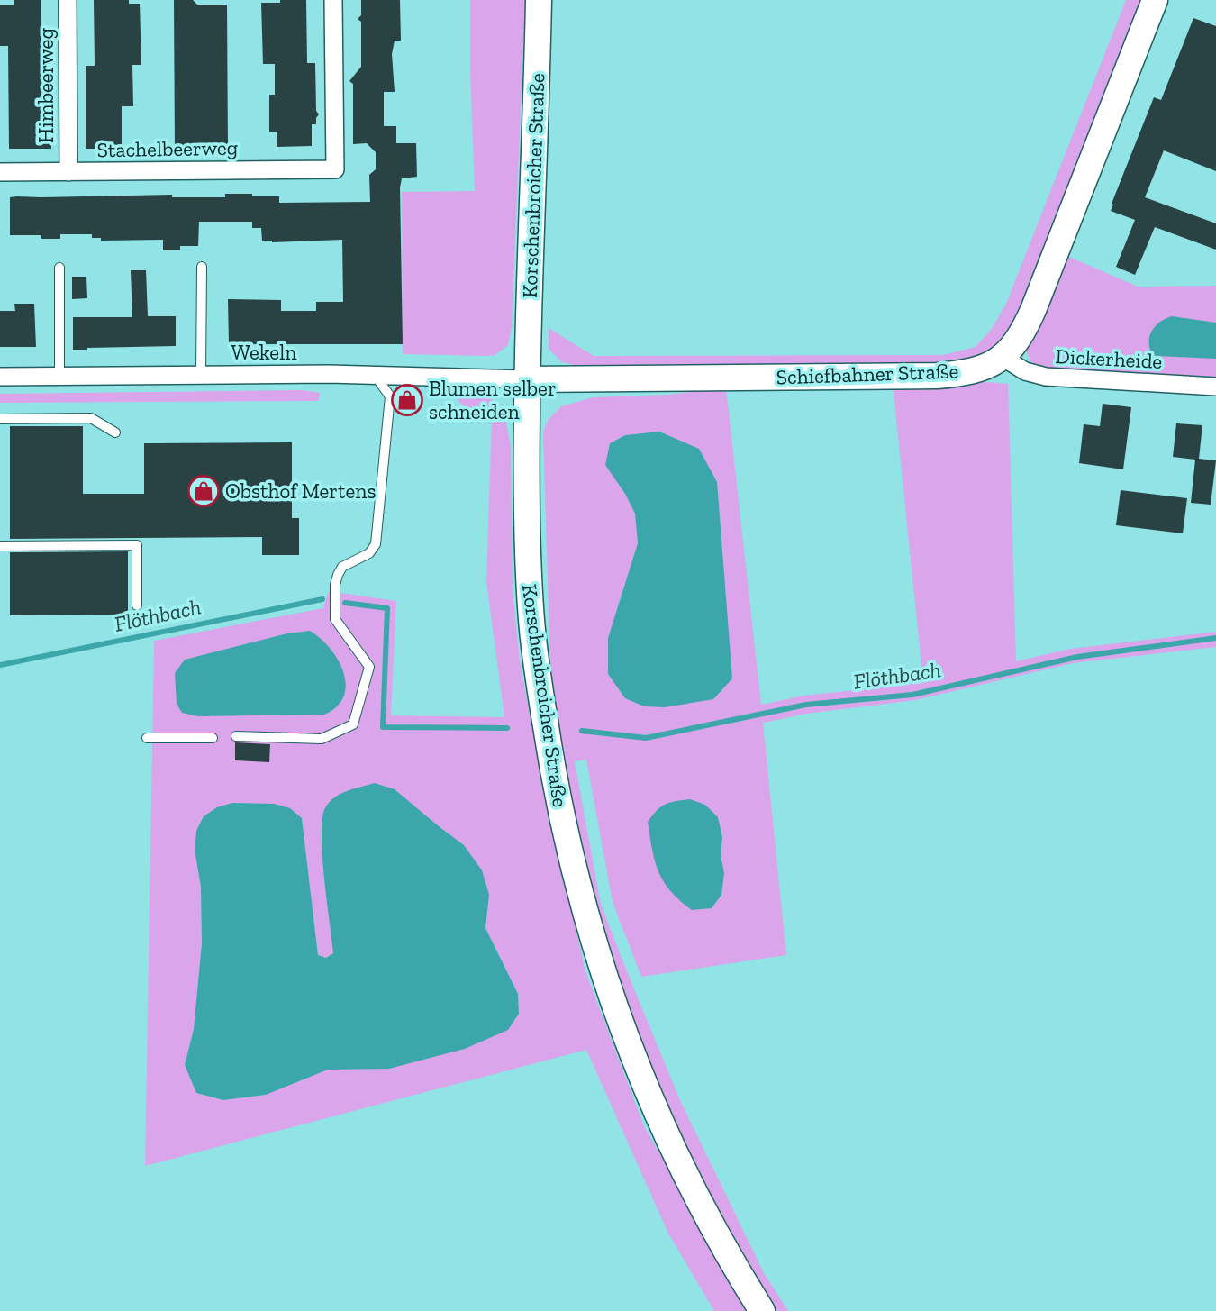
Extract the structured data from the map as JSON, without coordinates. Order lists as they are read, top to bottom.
{
  "streets": {
    "main road": ["Korschenbroicher Straße", "Schiefbahner Straße"],
    "street": [
      "Himbeerweg",
      "Stachelbeerweg",
      "Wekeln",
      "Dickerheide"
    ]
  },
  "crossings": [
    ["Himbeerweg", "Stachelbeerweg"],
    ["Korschenbroicher Straße", "Wekeln"],
    ["Korschenbroicher Straße", "Schiefbahner Straße"],
    ["Wekeln", "Schiefbahner Straße"],
    ["Dickerheide", "Schiefbahner Straße"]
  ],
  "water": ["Flöthbach"],
  "places": {
    "shop": ["Blumen selber schneiden", "Obsthof Mertens"]
  }
}
